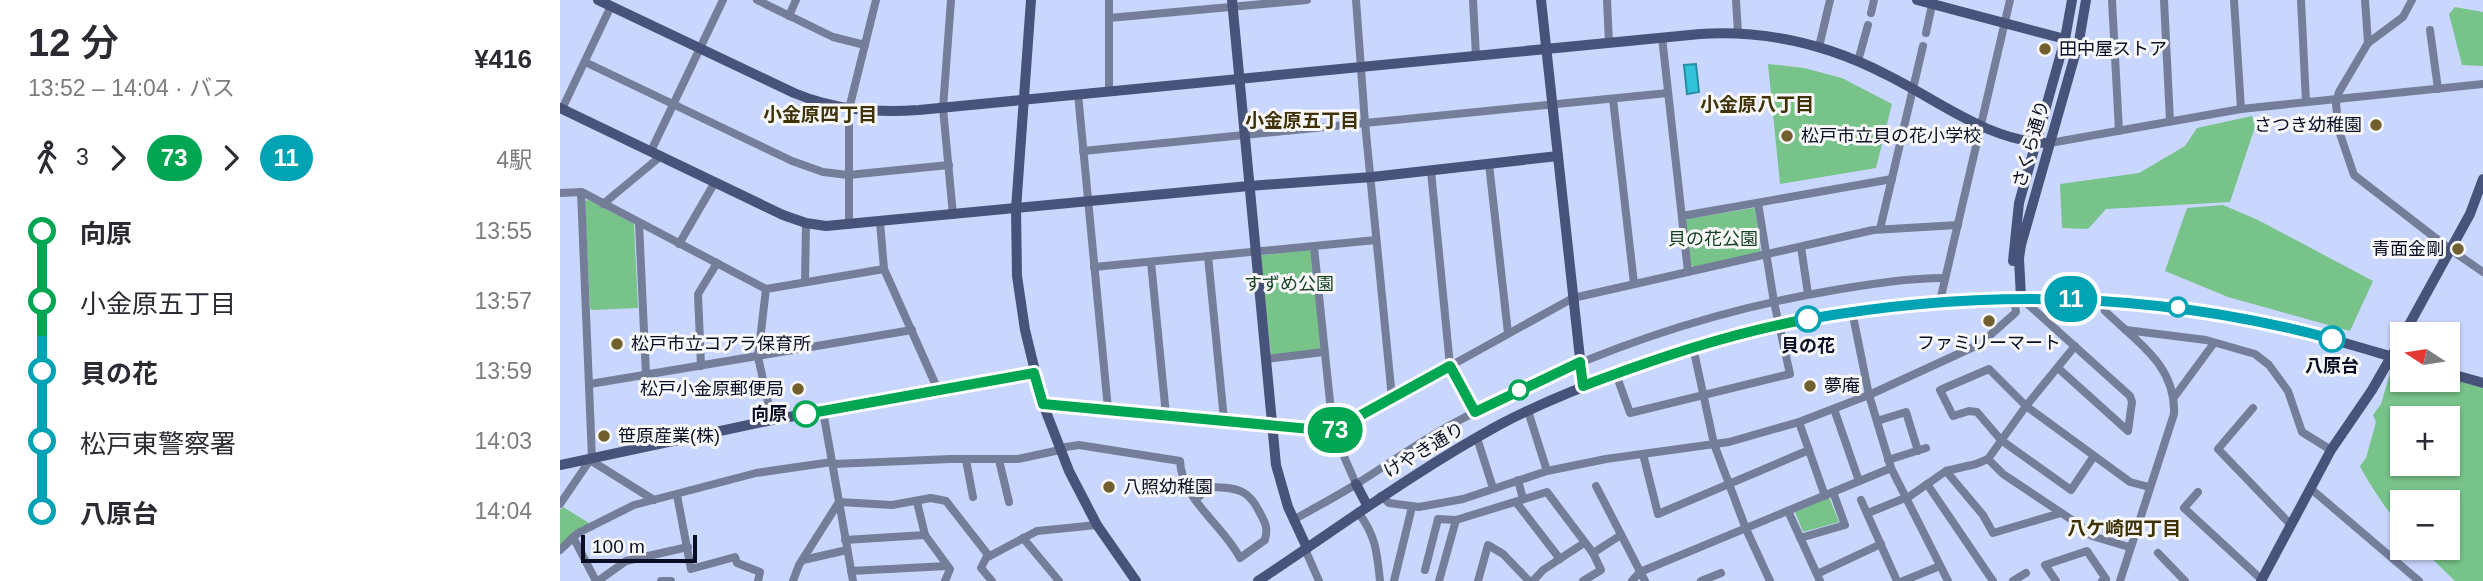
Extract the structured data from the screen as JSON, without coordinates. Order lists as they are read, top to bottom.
{
  "streets": {
    "street": ["さくら通り", "けやき通り"]
  },
  "crossings": [
    ["さくら通り", "けやき通り"]
  ],
  "districts": [
    "小金原八丁目",
    "小金原四丁目",
    "小金原五丁目",
    "八ケ崎四丁目"
  ],
  "parks": ["貝の花公園", "すずめ公園"],
  "places": [
    "田中屋ストア",
    "さつき幼稚園",
    "松戸市立貝の花小学校",
    "青面金剛",
    "貝の花",
    "ファミリーマート",
    "八原台",
    "松戸市立コアラ保育所",
    "夢庵",
    "松戸小金原郵便局",
    "向原",
    "笹原産業(株)",
    "八照幼稚園"
  ],
  "lines": ["bus line 11", "bus line 73"],
  "scale_bar": "100 m",
  "north": "left",
  "page": {
    "heading": ["12 分", "13:52 – 14:04 · バス", "¥416"],
    "on_map": ["73", "11"],
    "legs": [
      "3",
      "73",
      "11",
      "4駅"
    ],
    "list": [
      {
        "name": "向原",
        "value": "13:55"
      },
      {
        "name": "小金原五丁目",
        "value": "13:57"
      },
      {
        "name": "貝の花",
        "value": "13:59"
      },
      {
        "name": "松戸東警察署",
        "value": "14:03"
      },
      {
        "name": "八原台",
        "value": "14:04"
      }
    ],
    "map_buttons": ["+", "−"],
    "scale": "100 m"
  }
}
